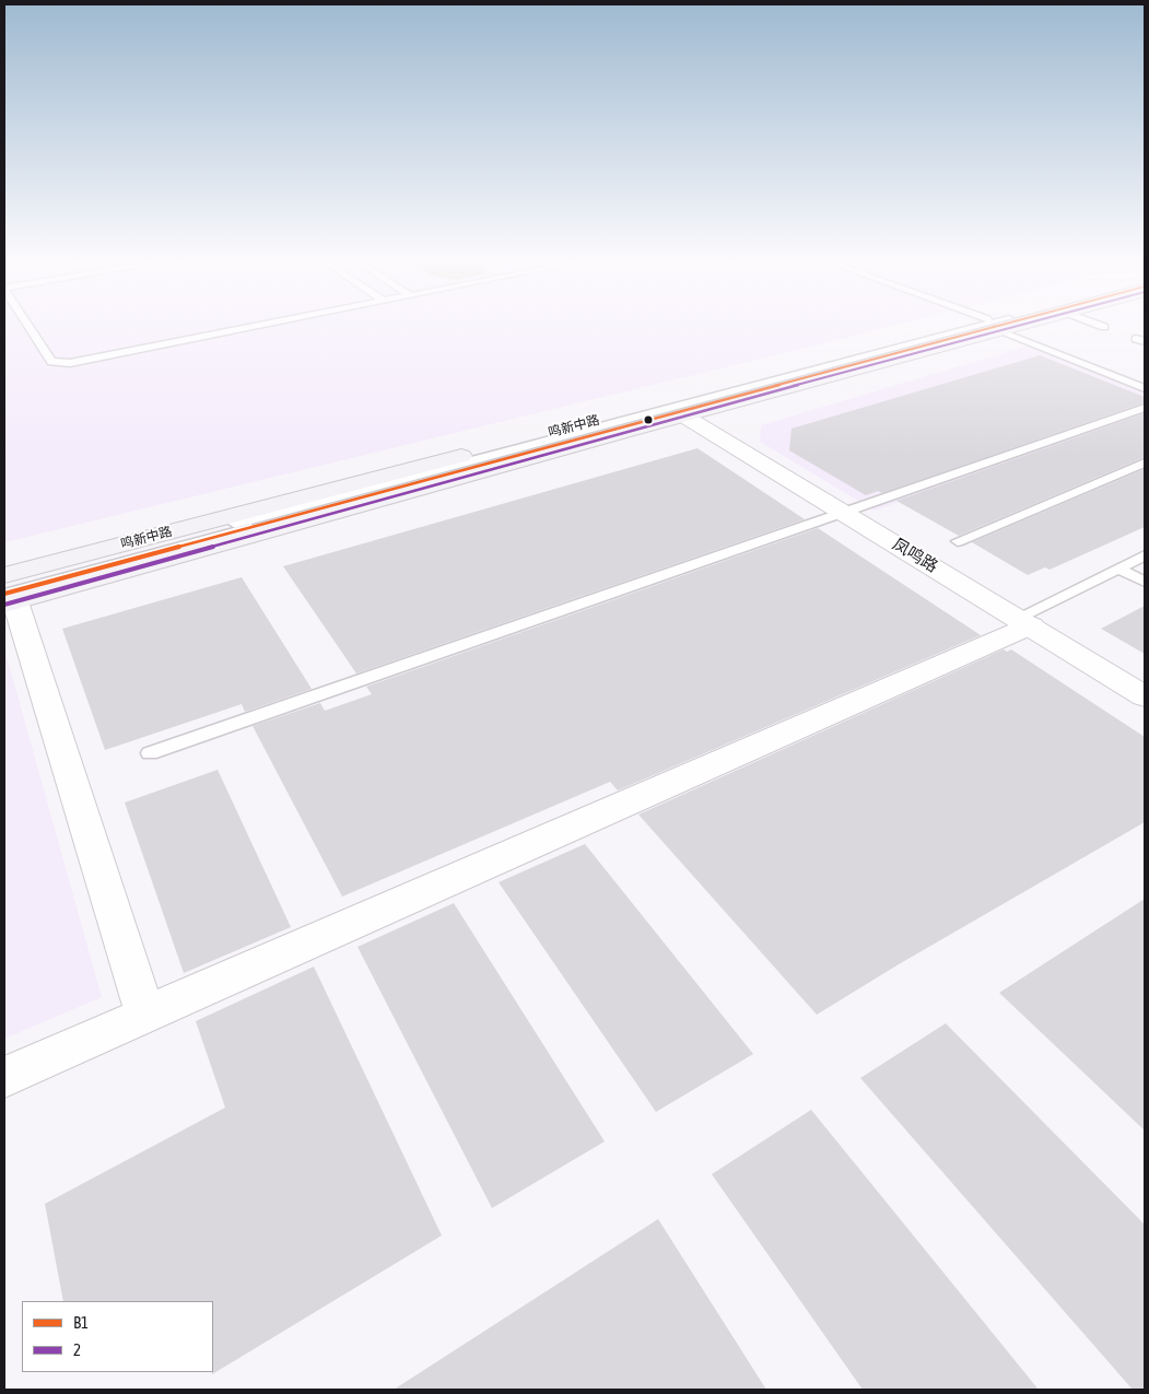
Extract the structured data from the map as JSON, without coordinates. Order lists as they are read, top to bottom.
{
  "streets": {
    "main road": ["鸣新中路"],
    "street": ["凤鸣路"]
  },
  "crossings": [
    ["鸣新中路", "凤鸣路"]
  ],
  "lines": ["transit line B1", "transit line 2"],
  "legend": ["B1", "2"]
}
